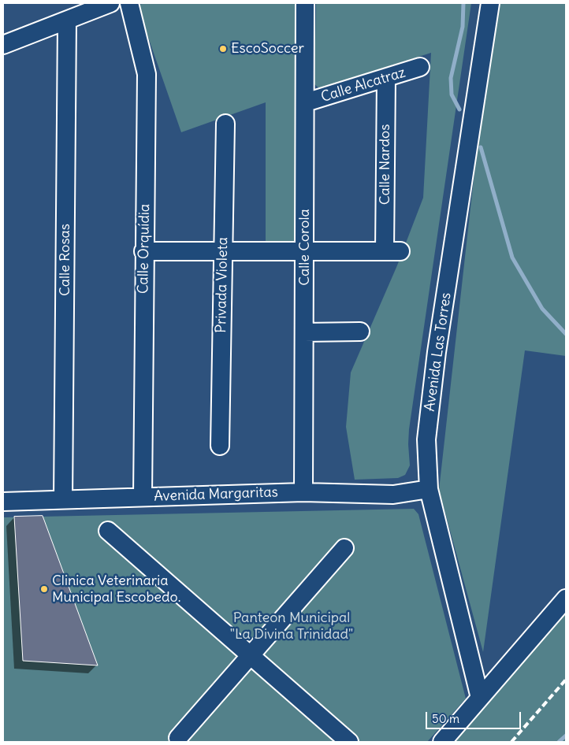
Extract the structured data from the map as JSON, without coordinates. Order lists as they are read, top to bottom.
{
  "streets": {
    "street": [
      "Calle Alcatraz",
      "Calle Nardos",
      "Calle Corola",
      "Calle Orquídia",
      "Calle Rosas",
      "Privada Violeta",
      "Avenida Las Torres",
      "Avenida Margaritas"
    ]
  },
  "crossings": [
    ["Calle Alcatraz", "Calle Nardos"],
    ["Calle Alcatraz", "Calle Corola"],
    ["Calle Nardos", "Calle Corola"],
    ["Calle Corola", "Avenida Margaritas"],
    ["Calle Orquídia", "Avenida Margaritas"],
    ["Calle Rosas", "Avenida Margaritas"],
    ["Avenida Las Torres", "Avenida Margaritas"]
  ],
  "parks": ["Panteon Municipal \"La Divina Trinidad\""],
  "places": ["EscoSoccer", "Clinica Veterinaria Municipal Escobedo."],
  "scale_bar": "50 m"
}
